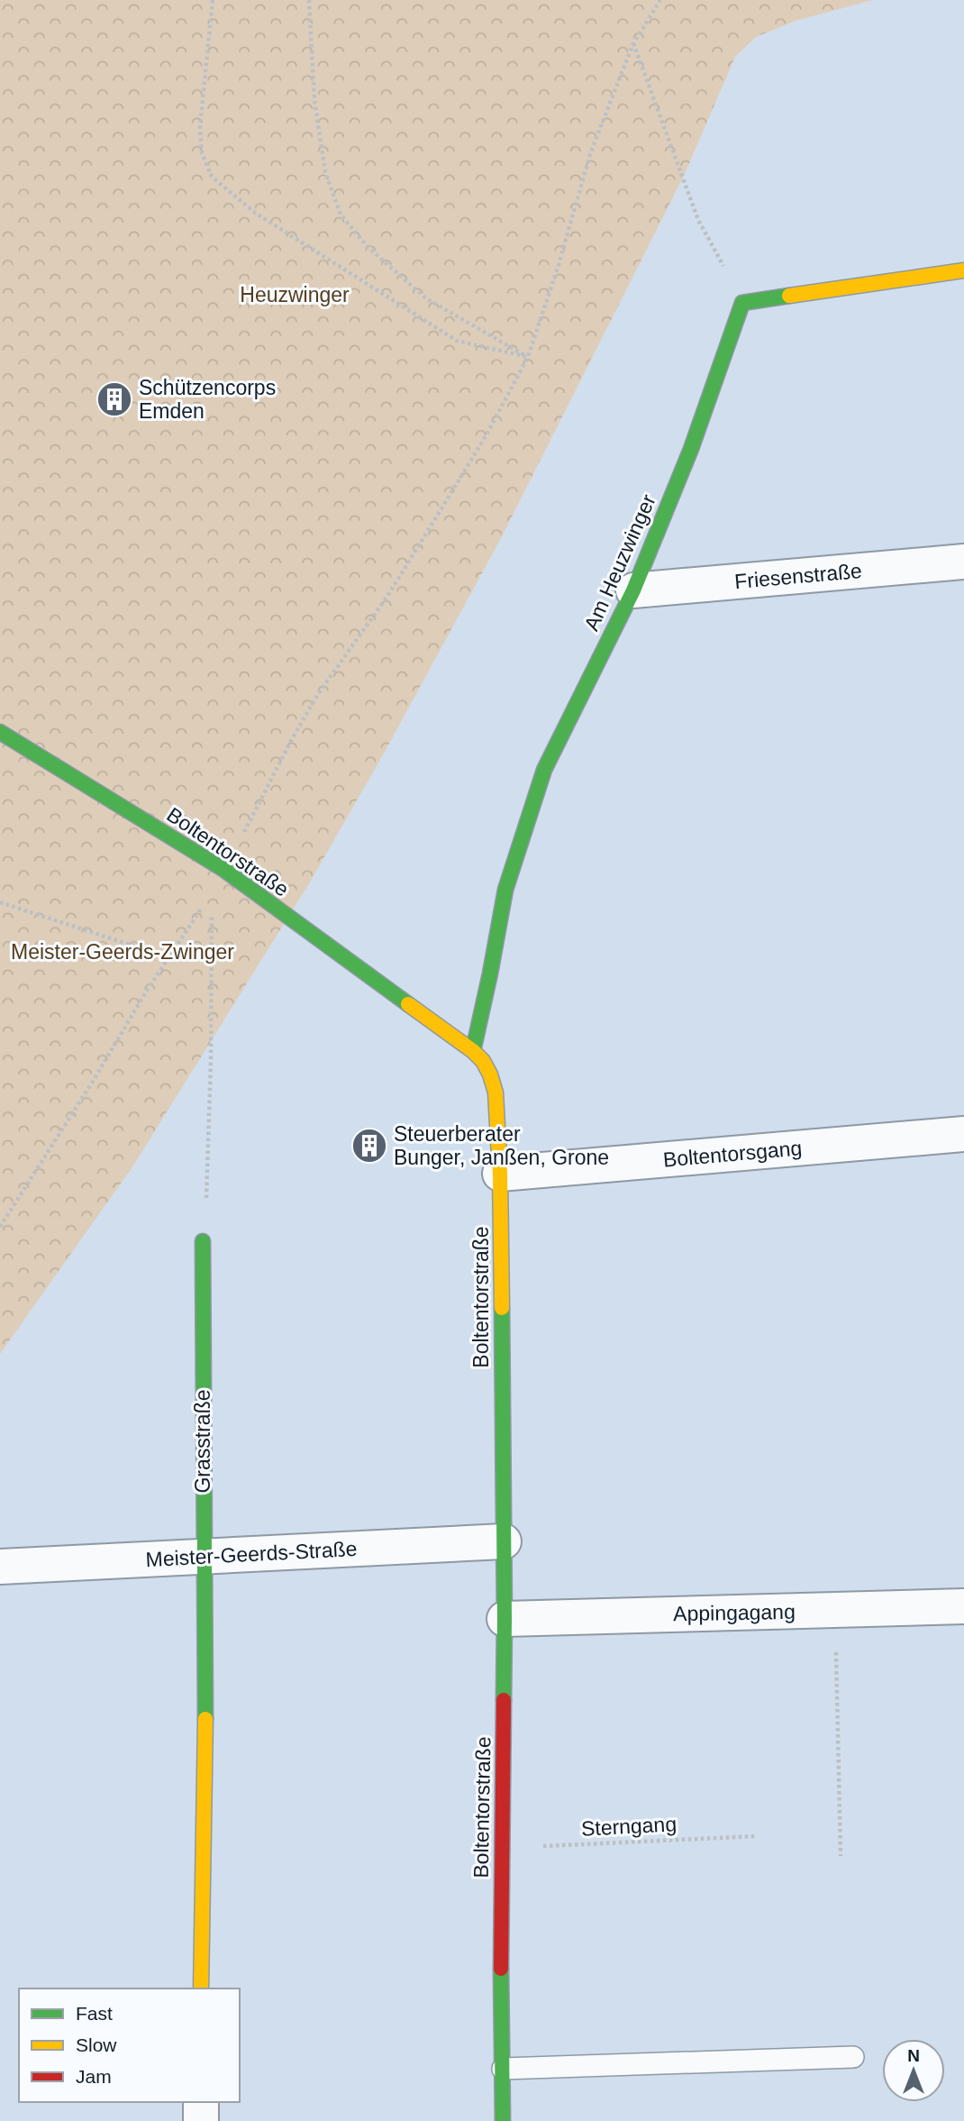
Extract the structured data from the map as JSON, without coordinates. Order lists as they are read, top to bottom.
{
  "streets": {
    "street": [
      "Am Heuzwinger",
      "Friesenstraße",
      "Boltentorstraße",
      "Boltentorsgang",
      "Grasstraße",
      "Meister-Geerds-Straße",
      "Appingagang"
    ],
    "path": ["Sterngang"]
  },
  "crossings": [
    ["Am Heuzwinger", "Friesenstraße"],
    ["Am Heuzwinger", "Boltentorstraße"],
    ["Boltentorstraße", "Boltentorsgang"],
    ["Boltentorstraße", "Meister-Geerds-Straße"],
    ["Boltentorstraße", "Appingagang"],
    ["Boltentorstraße", "Sterngang"],
    ["Grasstraße", "Meister-Geerds-Straße"]
  ],
  "parks": ["Heuzwinger", "Meister-Geerds-Zwinger"],
  "places": {
    "building": ["Schützencorps Emden", "Steuerberater Bunger, Janßen, Grone"]
  },
  "legend": ["Fast", "Slow", "Jam"],
  "north": "top"
}
